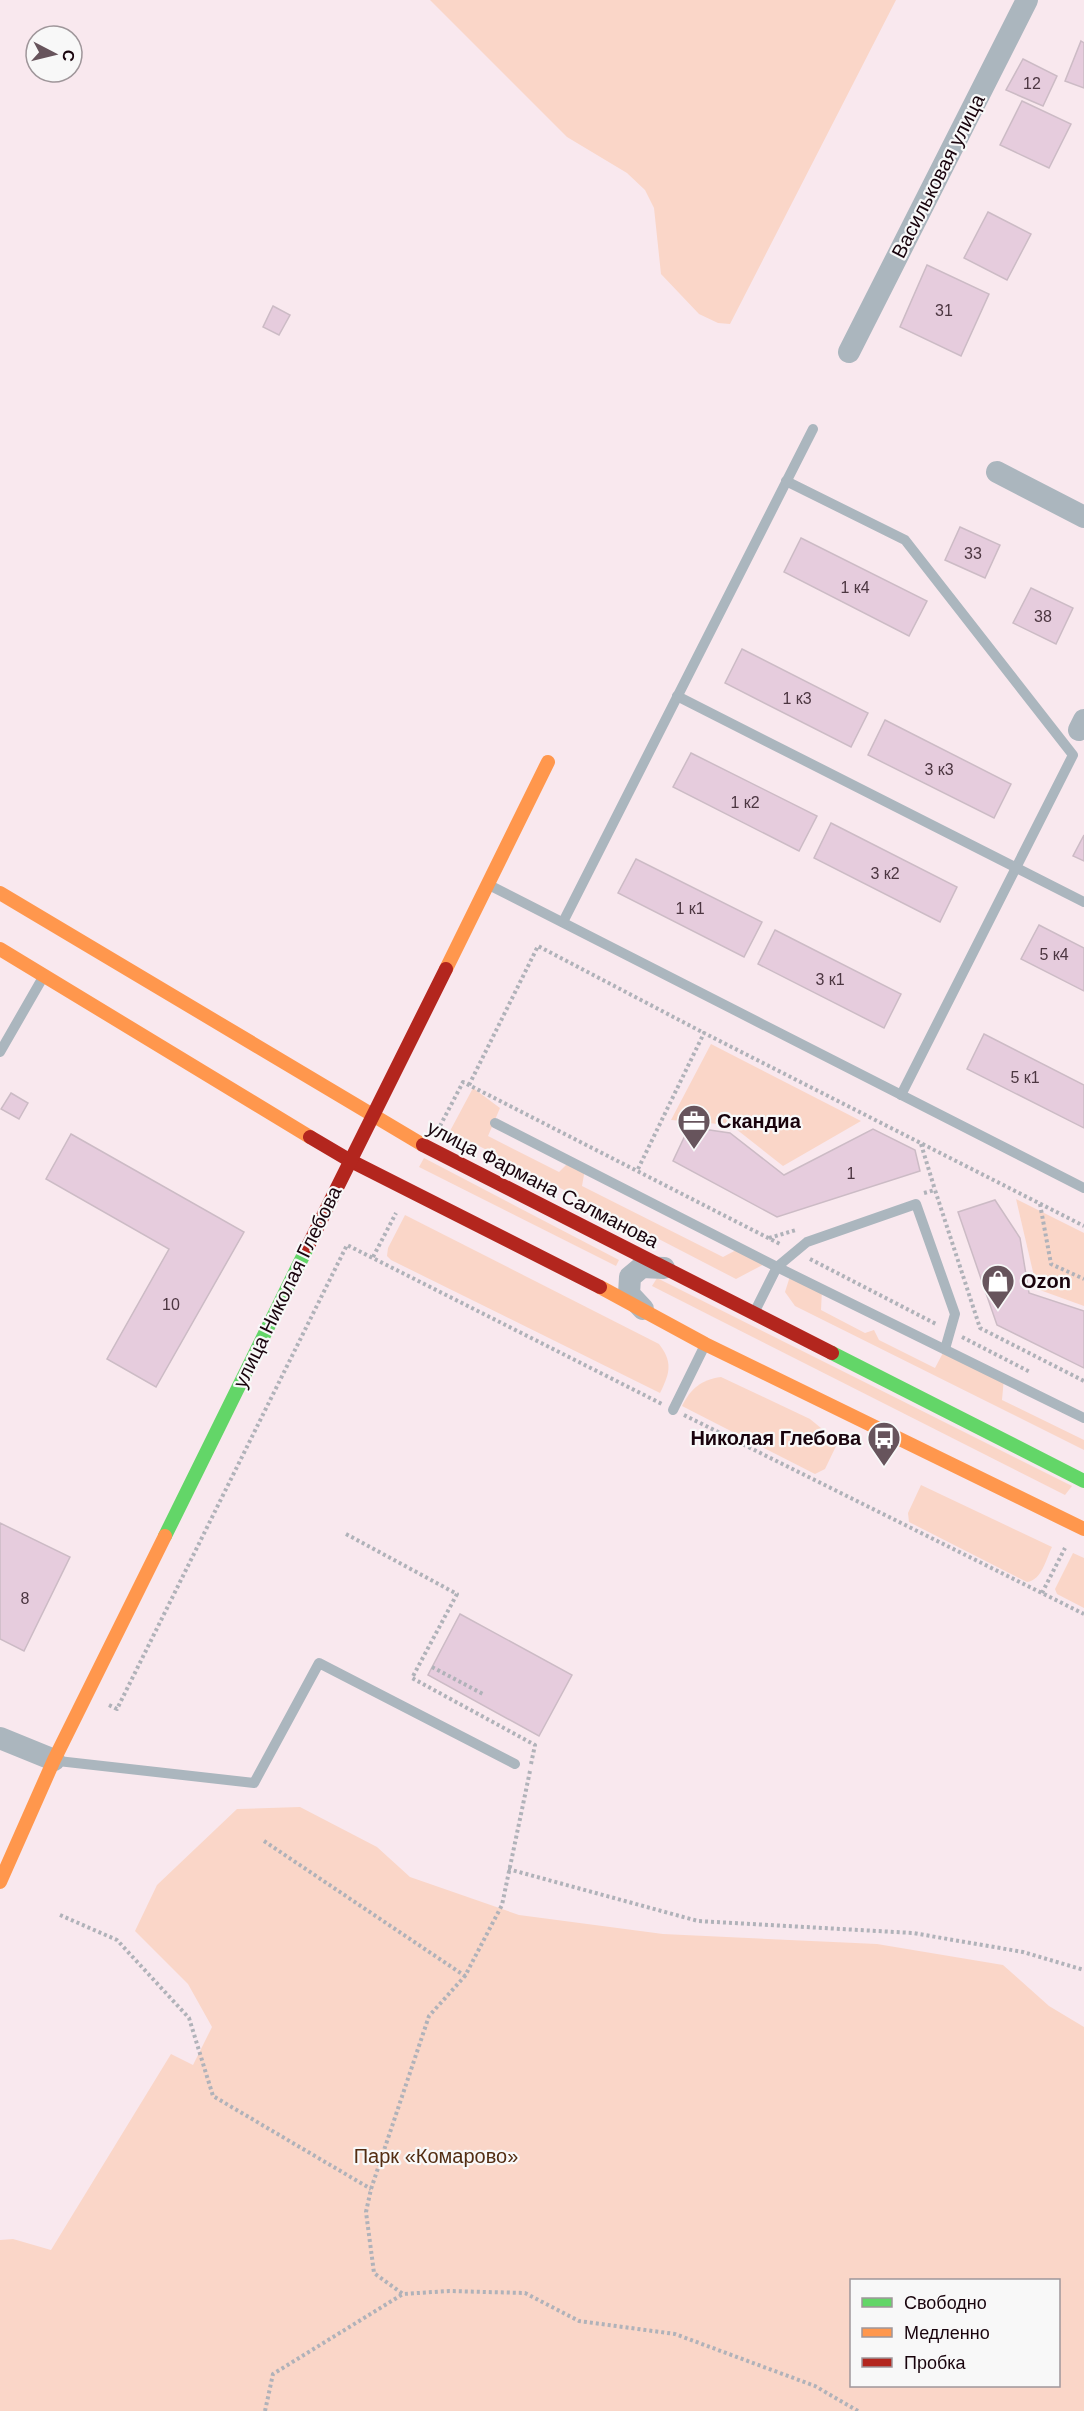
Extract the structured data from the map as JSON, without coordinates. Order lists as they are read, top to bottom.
{
  "streets": {
    "street": ["Васильковая улица", "улица Фармана Салманова", "улица Николая Глебова"]
  },
  "crossings": [
    ["улица Фармана Салманова", "улица Николая Глебова"]
  ],
  "parks": ["Парк «Комарово»"],
  "places": {
    "office": ["Скандиа"],
    "shop": ["Ozon"],
    "bus stop": ["Николая Глебова"]
  },
  "house_numbers": [
    "12",
    "31",
    "33",
    "1 к4",
    "38",
    "1 к3",
    "3 к3",
    "1 к2",
    "3 к2",
    "1 к1",
    "5 к4",
    "3 к1",
    "5 к1",
    "1",
    "10",
    "8"
  ],
  "legend": ["Свободно", "Медленно", "Пробка"],
  "north": "right"
}
